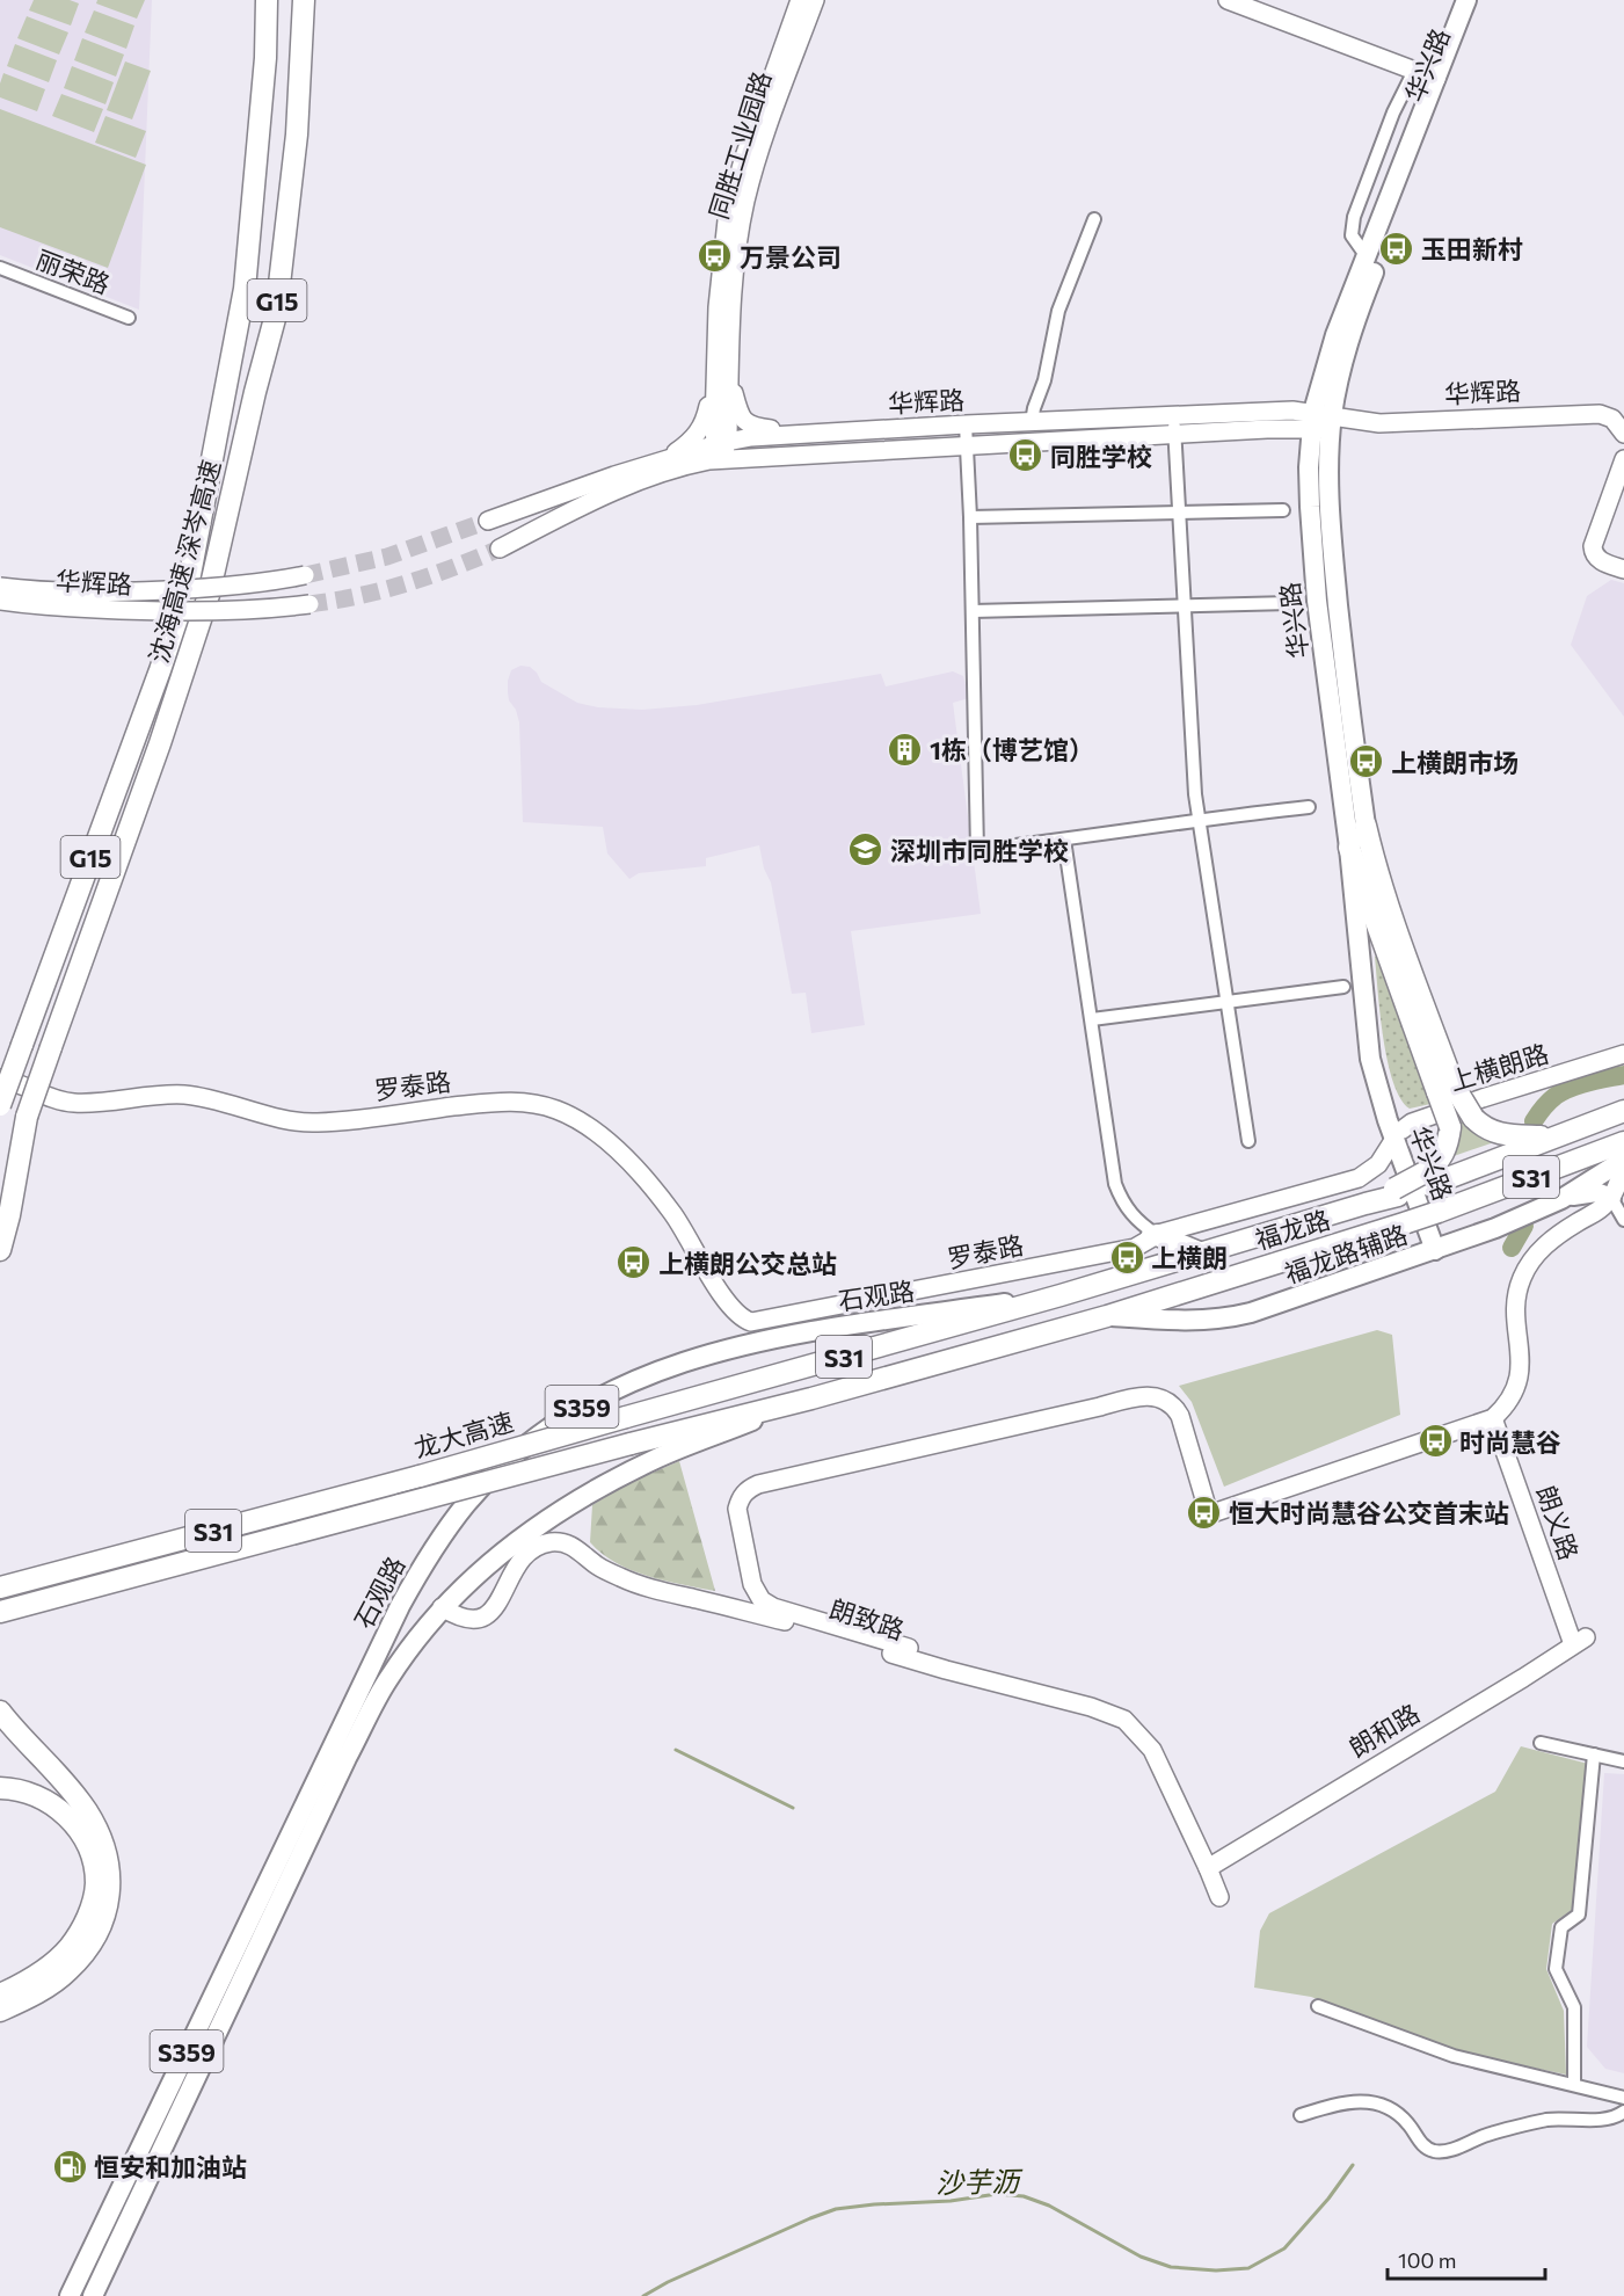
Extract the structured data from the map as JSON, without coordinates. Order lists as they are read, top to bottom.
{
  "streets": {
    "highway": [
      "G15",
      "沈海高速 深岑高速",
      "S31",
      "福龙路",
      "龙大高速"
    ],
    "main road": [
      "华兴路",
      "福龙路辅路",
      "石观路",
      "S359"
    ],
    "street": [
      "同胜工业园路",
      "丽荣路",
      "华辉路",
      "上横朗路",
      "罗泰路",
      "朗义路",
      "朗致路",
      "朗和路"
    ]
  },
  "crossings": [
    ["华兴路", "华辉路"],
    ["华兴路", "上横朗路"],
    ["华兴路", "罗泰路"],
    ["华兴路", "福龙路辅路"],
    ["同胜工业园路", "华辉路"],
    ["G15", "沈海高速 深岑高速"],
    ["上横朗路", "罗泰路"],
    ["福龙路", "福龙路辅路"],
    ["福龙路", "石观路"],
    ["福龙路", "龙大高速"],
    ["石观路", "龙大高速"],
    ["石观路", "朗致路"],
    ["朗义路", "朗和路"],
    ["朗致路", "朗和路"]
  ],
  "water": ["沙芋沥"],
  "places": {
    "bus stop": [
      "玉田新村",
      "万景公司",
      "同胜学校",
      "上横朗市场",
      "上横朗",
      "上横朗公交总站",
      "时尚慧谷",
      "恒大时尚慧谷公交首末站"
    ],
    "building": ["1栋（博艺馆）"],
    "school or university": ["深圳市同胜学校"],
    "fuel station": ["恒安和加油站"]
  },
  "scale_bar": "100 m"
}
